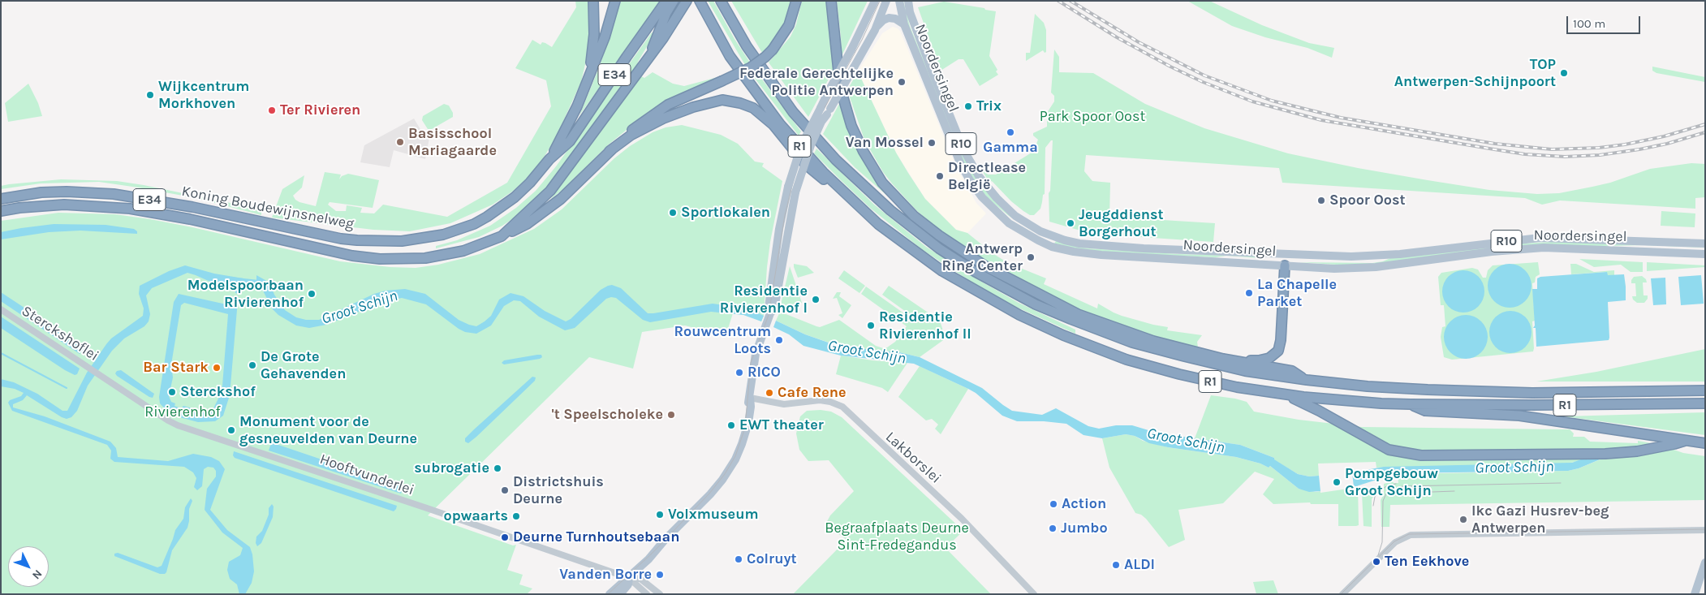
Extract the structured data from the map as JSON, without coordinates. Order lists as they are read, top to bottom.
{
  "streets": {
    "highway": ["E34", "R1", "Koning Boudewijnsnelweg"],
    "main road": ["Noordersingel", "R10"],
    "street": ["Sterckshoflei", "Lakborslei", "Hooftvunderlei"]
  },
  "crossings": [
    ["E34", "Koning Boudewijnsnelweg"],
    ["Sterckshoflei", "Hooftvunderlei"]
  ],
  "water": ["Groot Schijn"],
  "parks": ["Park Spoor Oost", "Rivierenhof", "Begraafplaats Deurne Sint-Fredegandus"],
  "places": [
    "TOP Antwerpen-Schijnpoort",
    "Federale Gerechtelijke Politie Antwerpen",
    "Wijkcentrum Morkhoven",
    "Trix",
    "Ter Rivieren",
    "Gamma",
    "Basisschool Mariagaarde",
    "Van Mossel",
    "Directlease België",
    "Spoor Oost",
    "Sportlokalen",
    "Jeugddienst Borgerhout",
    "Antwerp Ring Center",
    "La Chapelle Parket",
    "Modelspoorbaan Rivierenhof",
    "Residentie Rivierenhof I",
    "Residentie Rivierenhof II",
    "Rouwcentrum Loots",
    "De Grote Gehavenden",
    "Bar Stark",
    "RICO",
    "Sterckshof",
    "Cafe Rene",
    "'t Speelscholeke",
    "EWT theater",
    "Monument voor de gesneuvelden van Deurne",
    "subrogatie",
    "Pompgebouw Groot Schijn",
    "Districtshuis Deurne",
    "Action",
    "Volxmuseum",
    "opwaarts",
    "Ikc Gazi Husrev-beg Antwerpen",
    "Jumbo",
    "Deurne Turnhoutsebaan",
    "Colruyt",
    "Ten Eekhove",
    "ALDI",
    "Vanden Borre"
  ],
  "scale_bar": "100 m",
  "north": "bottom right"
}
